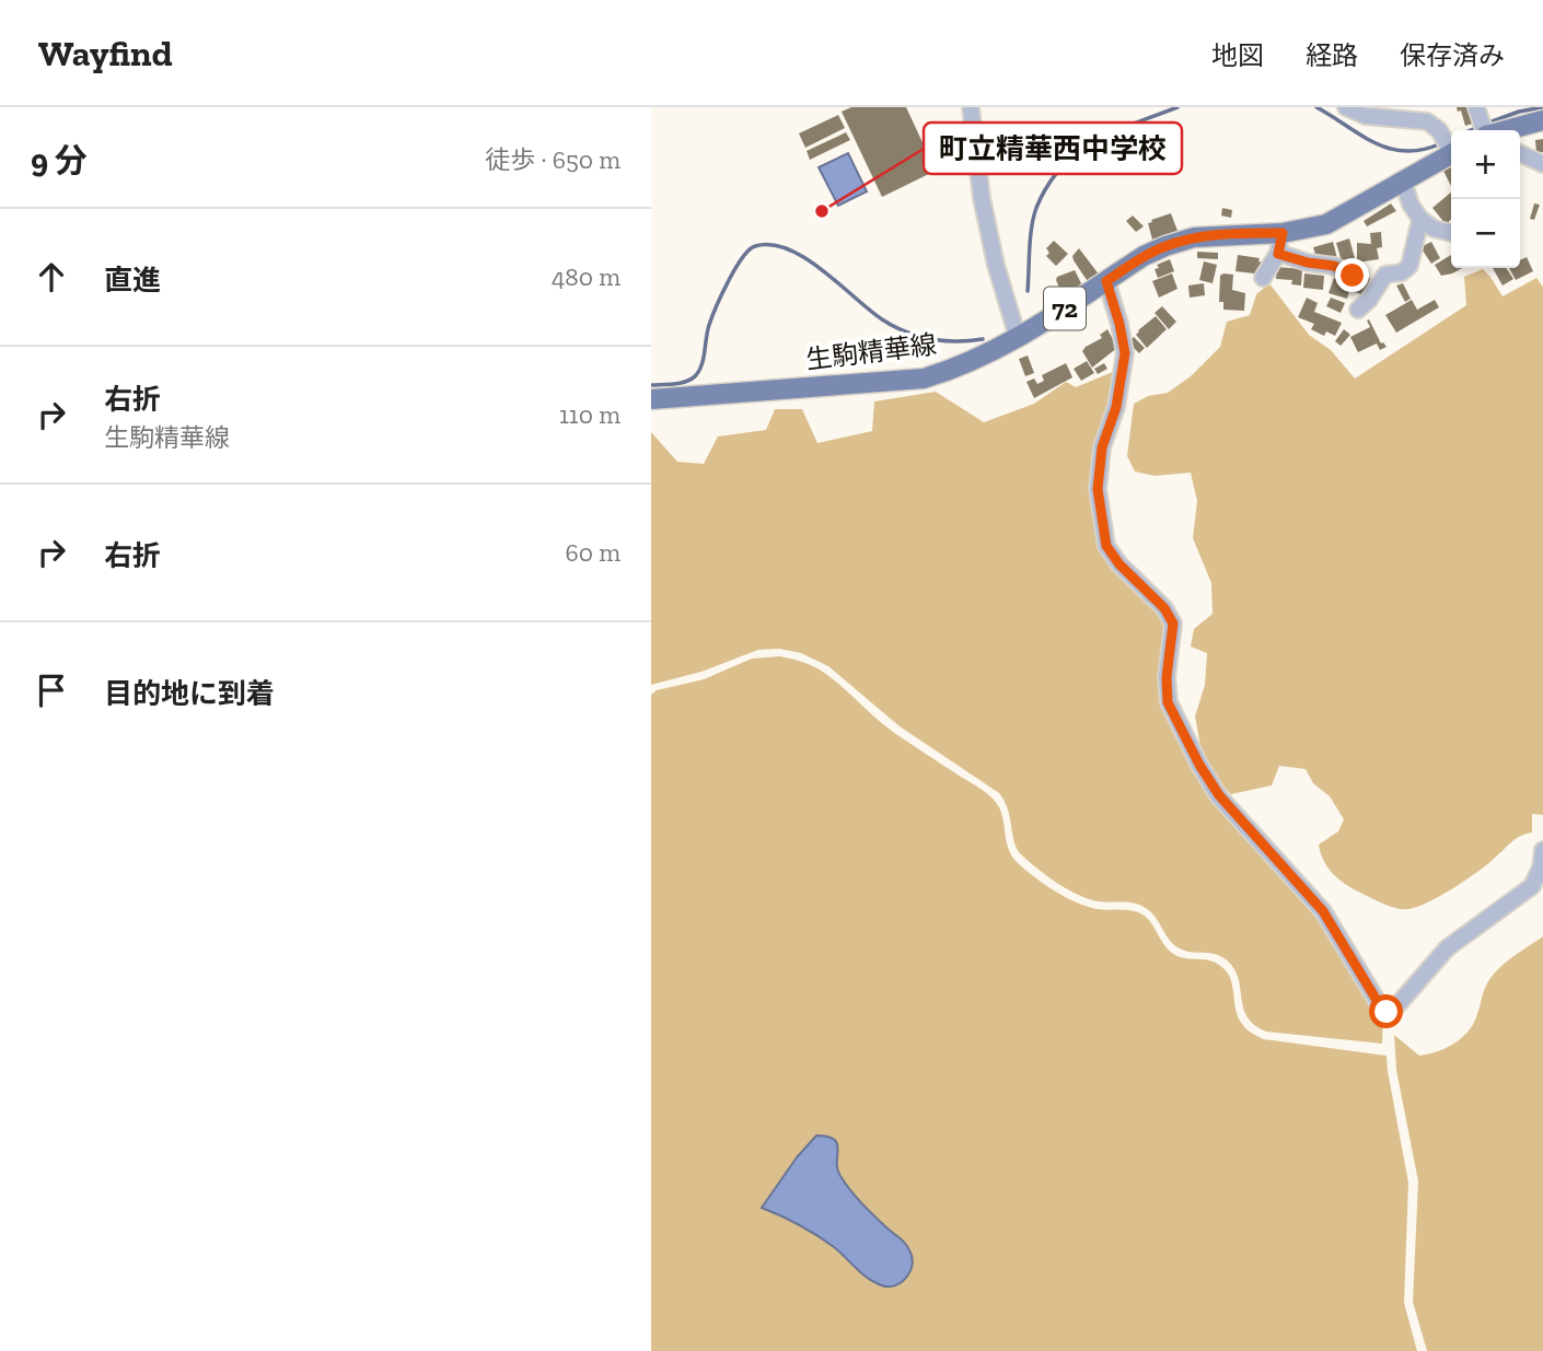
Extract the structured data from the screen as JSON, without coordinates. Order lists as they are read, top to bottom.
{
  "streets": {
    "main road": ["72", "生駒精華線"]
  },
  "places": ["町立精華西中学校"],
  "page": {
    "header": "Wayfind",
    "nav": ["地図", "経路", "保存済み"],
    "heading": ["9 分", "徒歩 · 650 m"],
    "map_buttons": ["+", "−"],
    "list": [
      ["直進", "480 m"],
      ["右折", "生駒精華線", "110 m"],
      ["右折", "60 m"],
      "目的地に到着"
    ]
  }
}
